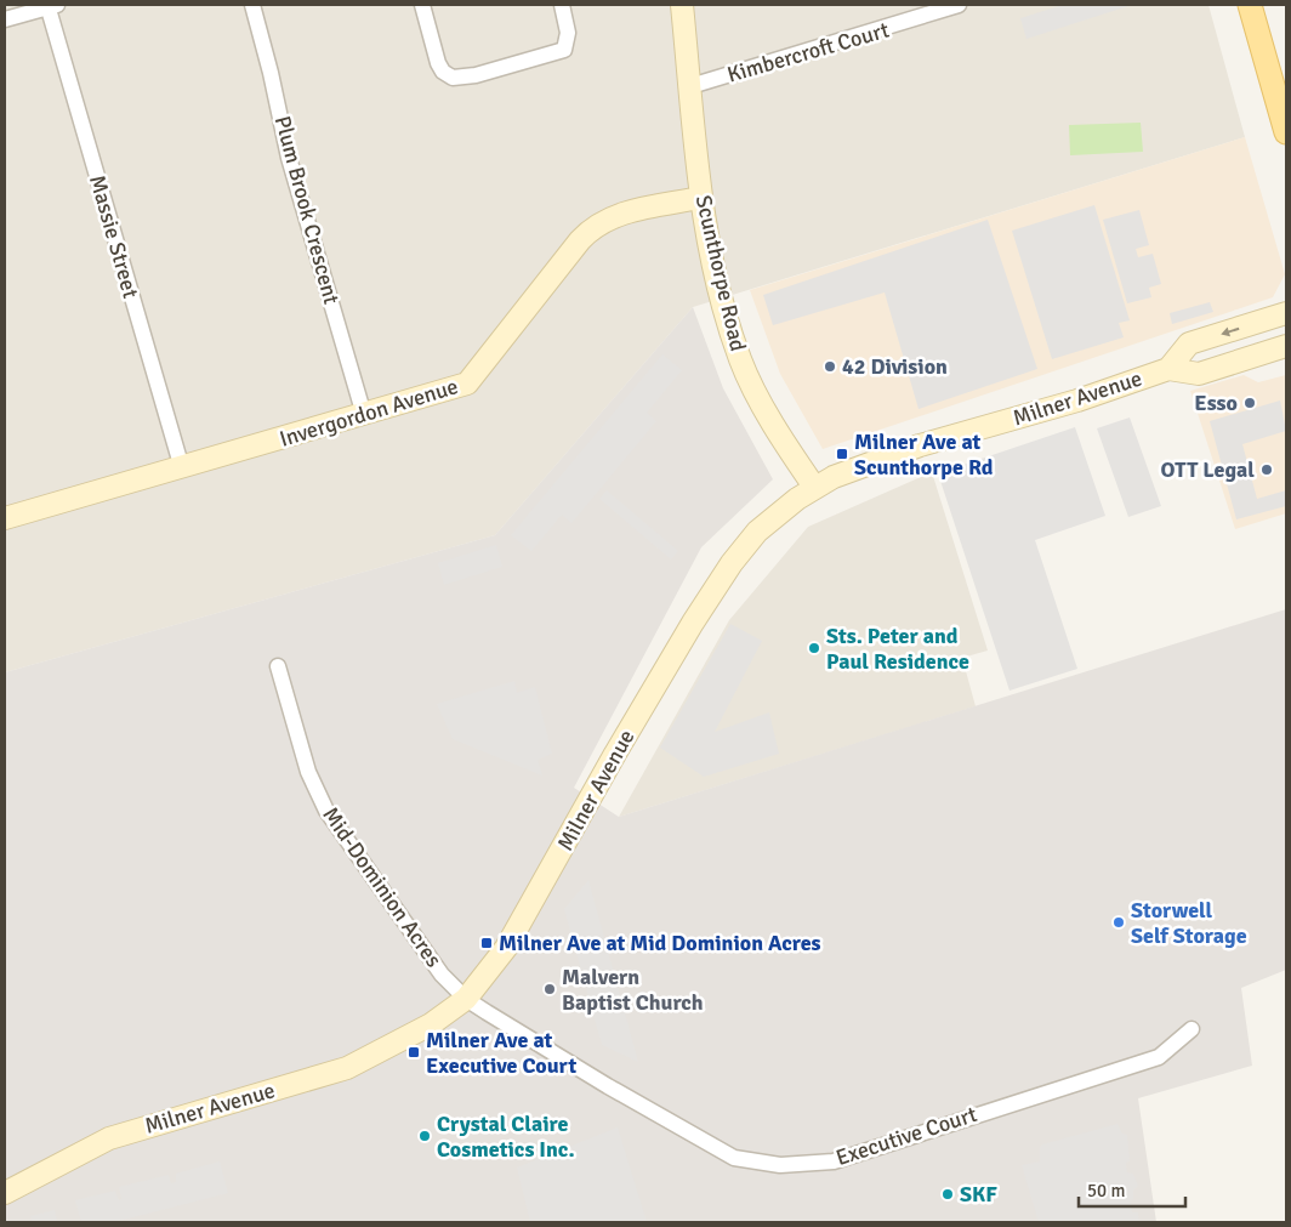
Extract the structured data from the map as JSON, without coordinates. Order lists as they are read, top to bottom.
{
  "streets": {
    "main road": ["Scunthorpe Road", "Milner Avenue", "Invergordon Avenue"],
    "street": [
      "Kimbercroft Court",
      "Plum Brook Crescent",
      "Massie Street",
      "Mid-Dominion Acres",
      "Executive Court"
    ]
  },
  "crossings": [
    ["Kimbercroft Court", "Scunthorpe Road"],
    ["Plum Brook Crescent", "Invergordon Avenue"],
    ["Massie Street", "Invergordon Avenue"],
    ["Scunthorpe Road", "Milner Avenue"],
    ["Scunthorpe Road", "Invergordon Avenue"],
    ["Milner Avenue", "Mid-Dominion Acres"],
    ["Milner Avenue", "Executive Court"],
    ["Mid-Dominion Acres", "Executive Court"]
  ],
  "places": {
    "other": [
      "42 Division",
      "Esso",
      "OTT Legal",
      "Sts. Peter and Paul Residence",
      "Storwell Self Storage",
      "Malvern Baptist Church",
      "Crystal Claire Cosmetics Inc.",
      "SKF"
    ],
    "transit": ["Milner Ave at Scunthorpe Rd", "Milner Ave at Mid Dominion Acres", "Milner Ave at Executive Court"]
  },
  "scale_bar": "50 m"
}
